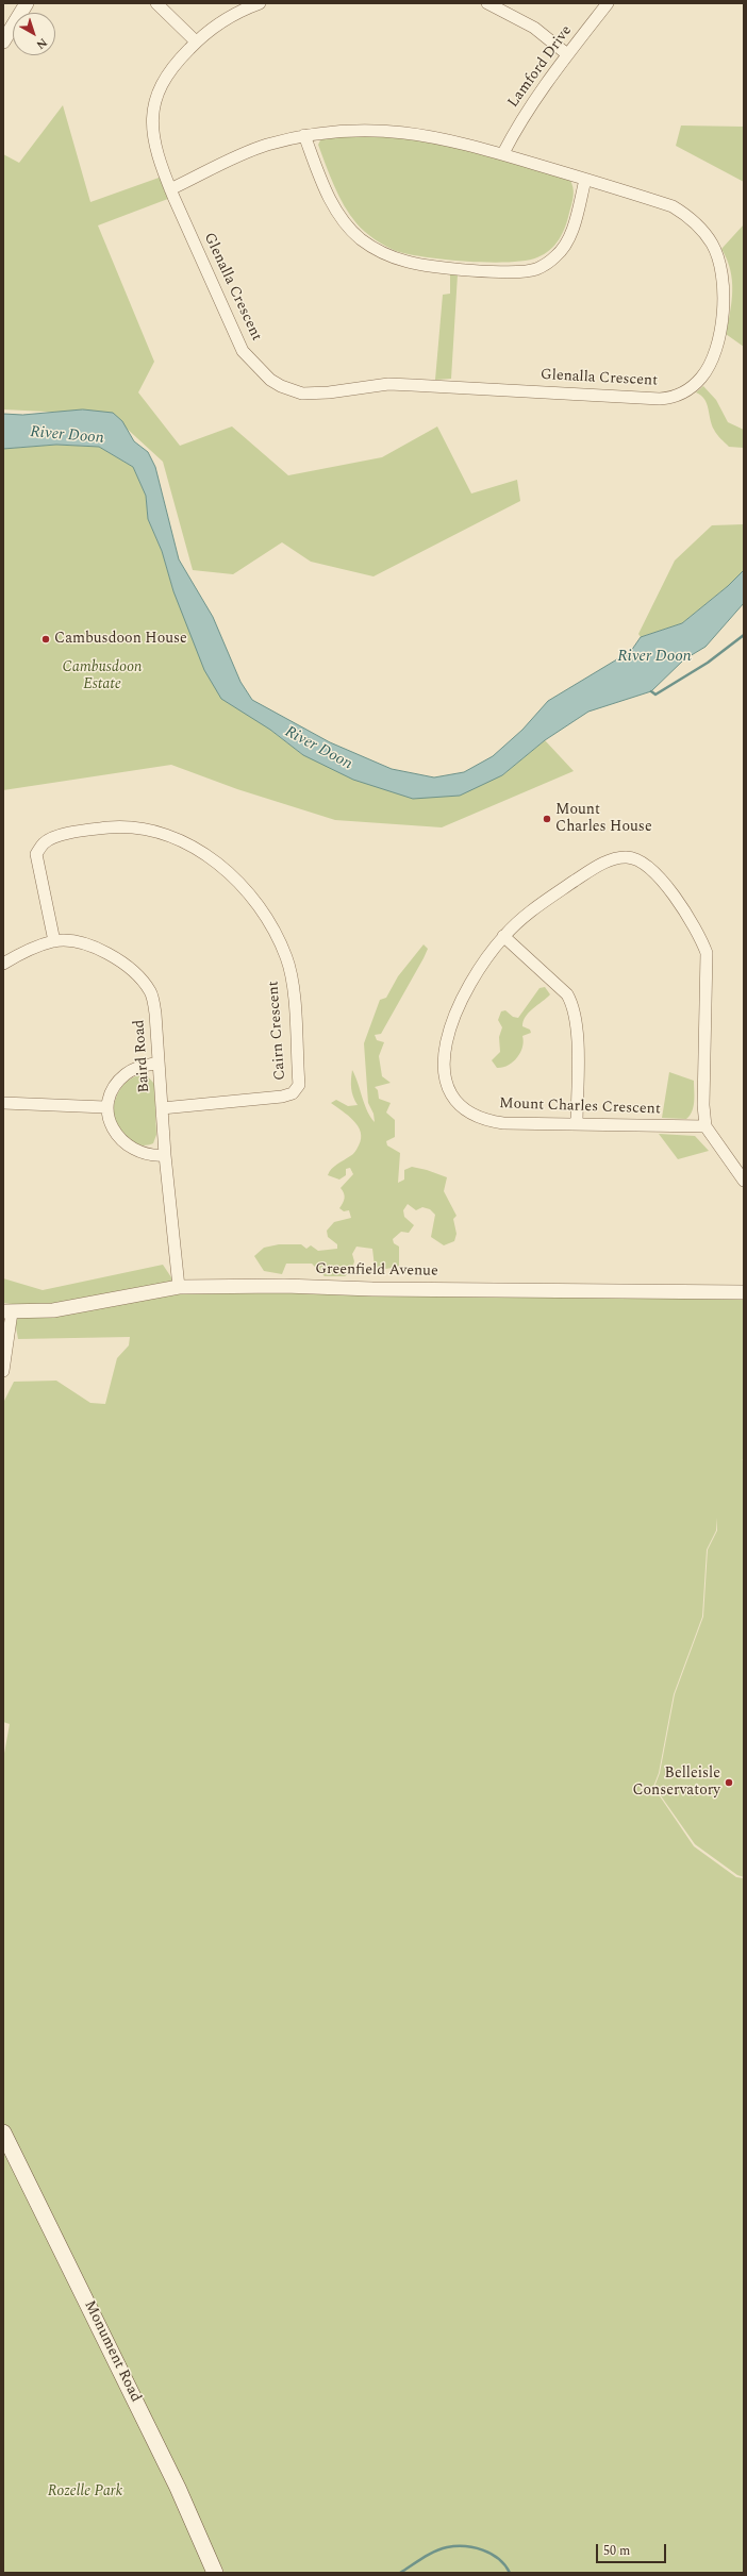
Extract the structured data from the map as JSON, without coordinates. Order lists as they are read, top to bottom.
{
  "streets": {
    "main road": ["Monument Road"],
    "street": [
      "Lamford Drive",
      "Glenalla Crescent",
      "Cairn Crescent",
      "Baird Road",
      "Mount Charles Crescent",
      "Greenfield Avenue"
    ]
  },
  "crossings": [
    ["Lamford Drive", "Glenalla Crescent"],
    ["Cairn Crescent", "Baird Road"],
    ["Baird Road", "Greenfield Avenue"]
  ],
  "water": ["River Doon"],
  "parks": ["Cambusdoon Estate", "Rozelle Park"],
  "places": ["Cambusdoon House", "Mount Charles House", "Belleisle Conservatory"],
  "scale_bar": "50 m",
  "north": "bottom right"
}
